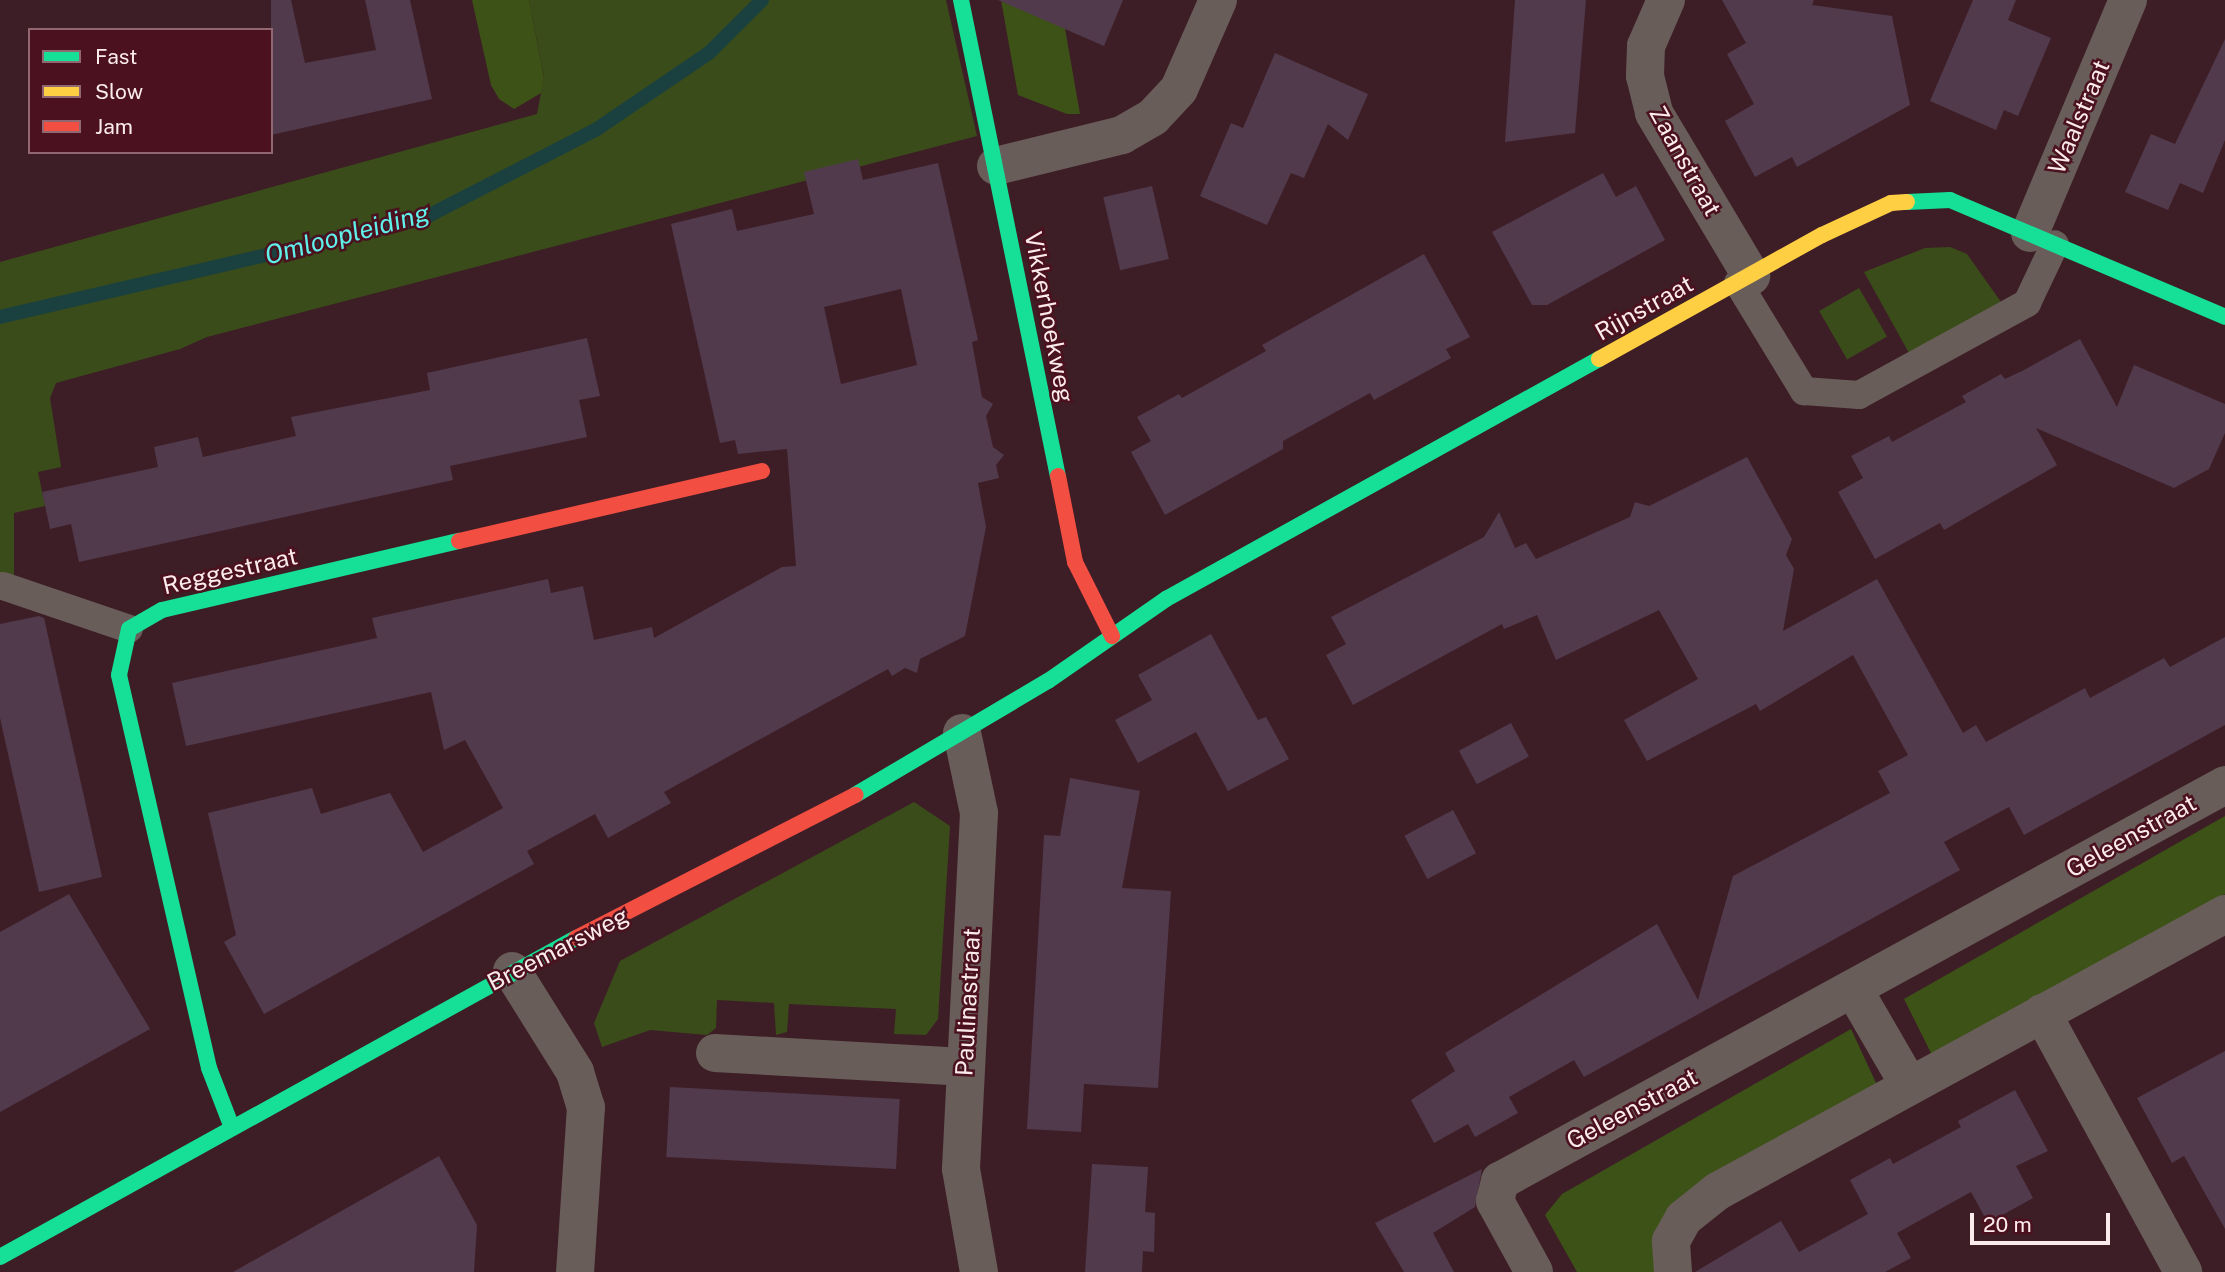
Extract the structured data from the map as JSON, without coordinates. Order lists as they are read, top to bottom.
{
  "streets": {
    "street": [
      "Waalstraat",
      "Zaanstraat",
      "Rijnstraat",
      "Vikkerhoekweg",
      "Reggestraat",
      "Geleenstraat",
      "Breemarsweg",
      "Paulinastraat"
    ]
  },
  "crossings": [
    ["Waalstraat", "Rijnstraat"],
    ["Zaanstraat", "Rijnstraat"],
    ["Rijnstraat", "Vikkerhoekweg"],
    ["Rijnstraat", "Breemarsweg"],
    ["Vikkerhoekweg", "Breemarsweg"],
    ["Breemarsweg", "Paulinastraat"]
  ],
  "water": ["Omloopleiding"],
  "legend": ["Fast", "Slow", "Jam"],
  "scale_bar": "20 m"
}
